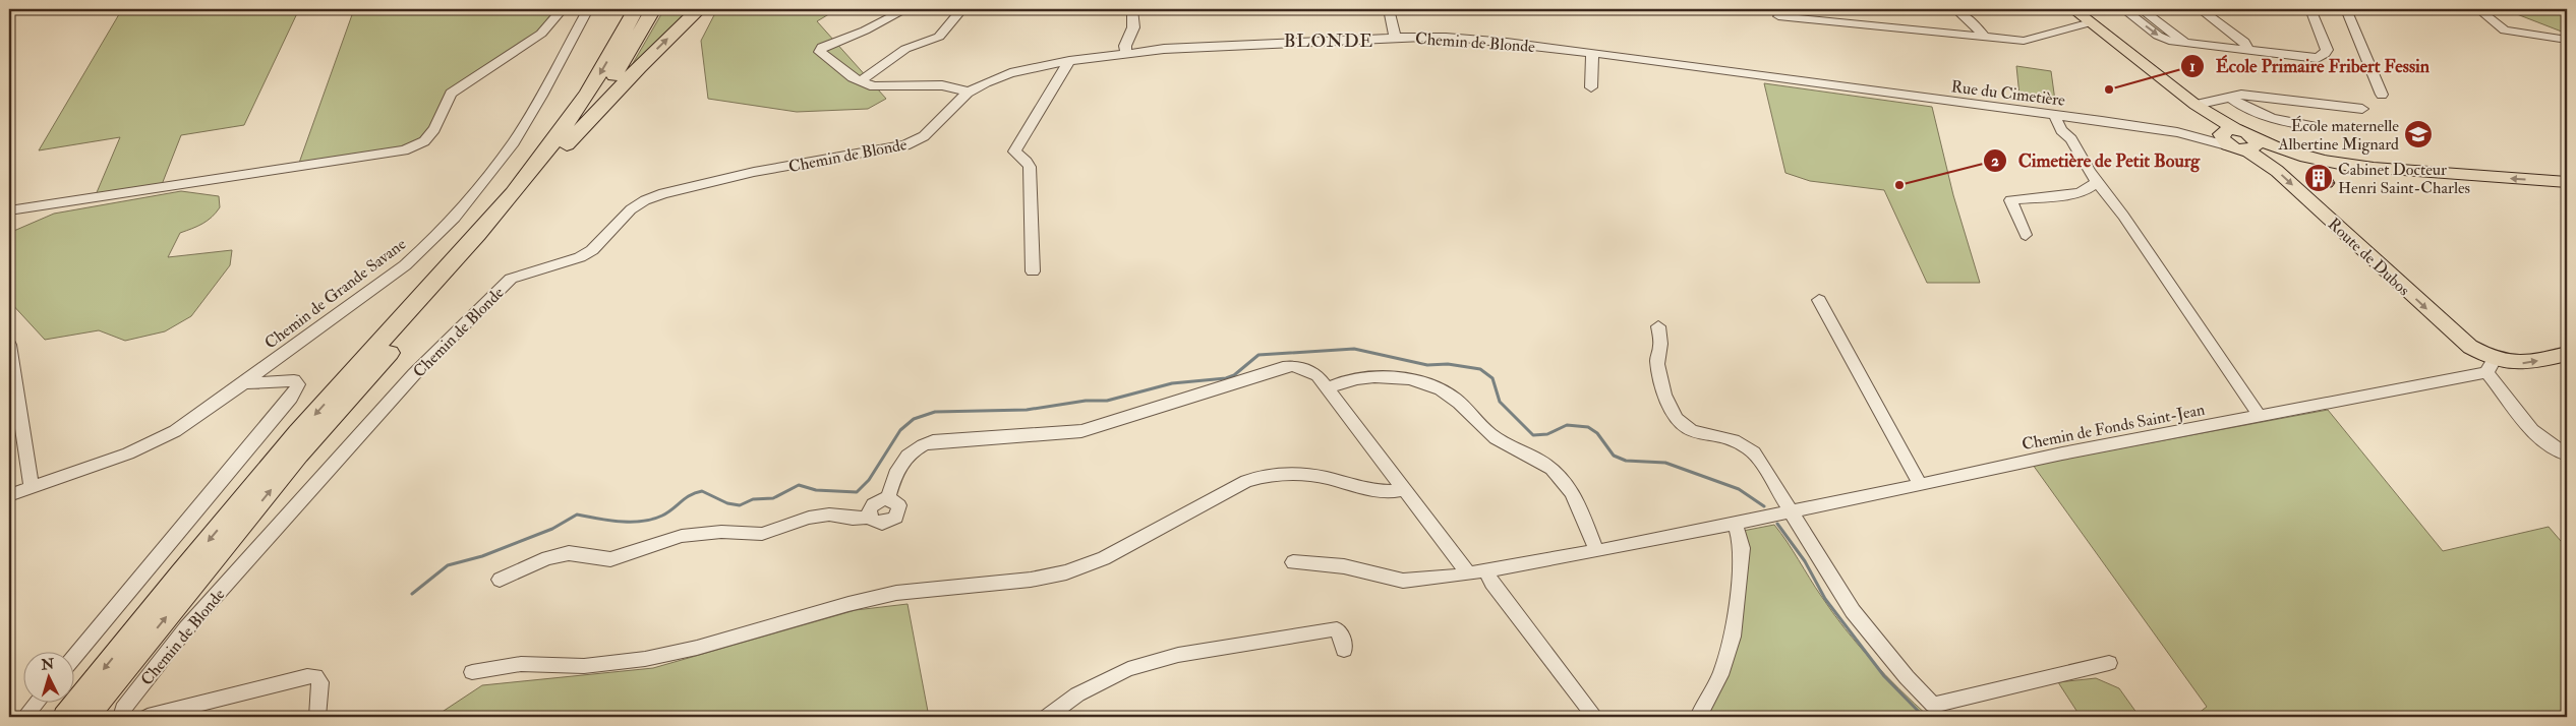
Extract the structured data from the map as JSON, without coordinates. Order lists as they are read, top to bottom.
{
  "streets": {
    "main road": ["Route de Dubos"],
    "street": [
      "Chemin de Blonde",
      "Rue du Cimetière",
      "Chemin de Grande Savane",
      "Chemin de Fonds Saint-Jean"
    ]
  },
  "crossings": [
    ["Chemin de Blonde", "Rue du Cimetière"],
    ["Route de Dubos", "Chemin de Fonds Saint-Jean"]
  ],
  "one_way": ["Route de Dubos"],
  "districts": ["BLONDE"],
  "places": {
    "other": ["École Primaire Fribert Fessin", "Cimetière de Petit Bourg"],
    "school or university": ["École maternelle Albertine Mignard"],
    "building": ["Cabinet Docteur Henri Saint-Charles"]
  },
  "north": "top"
}
